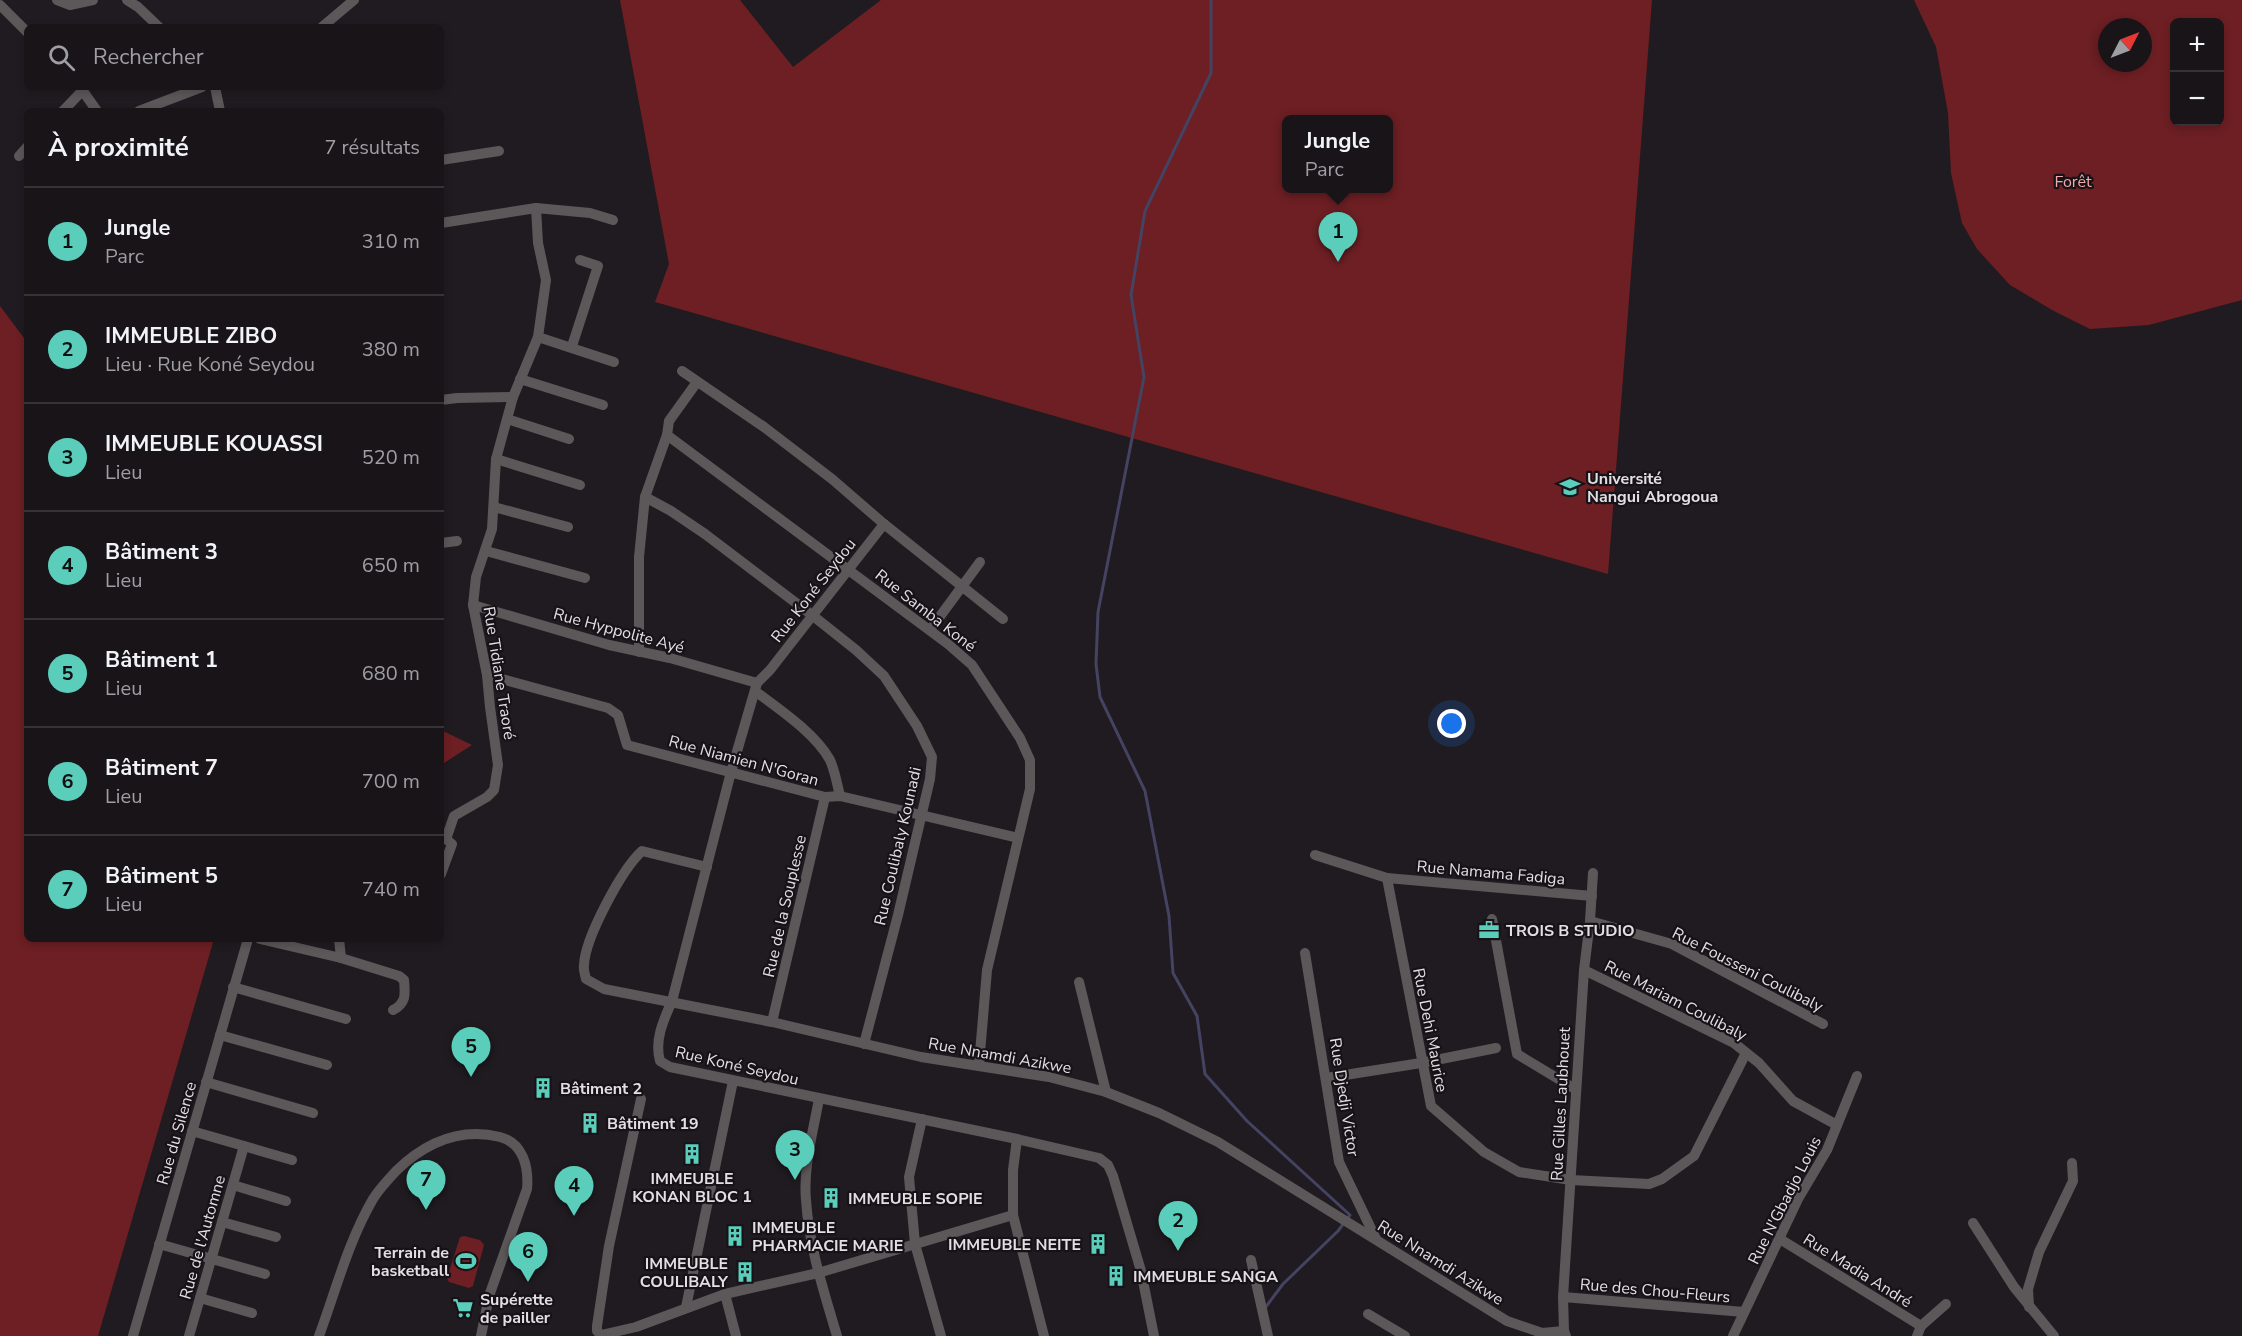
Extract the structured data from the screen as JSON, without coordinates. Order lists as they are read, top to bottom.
{
  "streets": {
    "street": [
      "Rue Koné Seydou",
      "Rue Samba Koné",
      "Rue Hyppolite Ayé",
      "Rue Tidiane Traoré",
      "Rue Niamien N'Goran",
      "Rue Coulibaly Kounadi",
      "Rue Namama Fadiga",
      "Rue de la Souplesse",
      "Rue Fousseni Coulibaly",
      "Rue Mariam Coulibaly",
      "Rue Dehi Maurice",
      "Rue Nnamdi Azikwe",
      "Rue Djedji Victor",
      "Rue Gilles Laubhouet",
      "Rue du Silence",
      "Rue N'Gbadjo Louis",
      "Rue de l'Automne",
      "Rue Madia André",
      "Rue des Chou-Fleurs"
    ]
  },
  "crossings": [
    ["Rue Koné Seydou", "Rue Samba Koné"],
    ["Rue Koné Seydou", "Rue Hyppolite Ayé"],
    ["Rue Koné Seydou", "Rue Niamien N'Goran"],
    ["Rue Koné Seydou", "Rue Coulibaly Kounadi"],
    ["Rue Koné Seydou", "Rue Nnamdi Azikwe"],
    ["Rue Samba Koné", "Rue Niamien N'Goran"],
    ["Rue Samba Koné", "Rue Nnamdi Azikwe"],
    ["Rue Hyppolite Ayé", "Rue Tidiane Traoré"],
    ["Rue Tidiane Traoré", "Rue Niamien N'Goran"],
    ["Rue Niamien N'Goran", "Rue Coulibaly Kounadi"],
    ["Rue Niamien N'Goran", "Rue de la Souplesse"],
    ["Rue Coulibaly Kounadi", "Rue Nnamdi Azikwe"],
    ["Rue Namama Fadiga", "Rue Dehi Maurice"],
    ["Rue Namama Fadiga", "Rue Gilles Laubhouet"],
    ["Rue de la Souplesse", "Rue Nnamdi Azikwe"],
    ["Rue Fousseni Coulibaly", "Rue Gilles Laubhouet"],
    ["Rue Mariam Coulibaly", "Rue Dehi Maurice"],
    ["Rue Mariam Coulibaly", "Rue Gilles Laubhouet"],
    ["Rue Mariam Coulibaly", "Rue N'Gbadjo Louis"],
    ["Rue Dehi Maurice", "Rue Gilles Laubhouet"],
    ["Rue Nnamdi Azikwe", "Rue Djedji Victor"],
    ["Rue Nnamdi Azikwe", "Rue Gilles Laubhouet"],
    ["Rue Gilles Laubhouet", "Rue des Chou-Fleurs"],
    ["Rue N'Gbadjo Louis", "Rue Madia André"],
    ["Rue N'Gbadjo Louis", "Rue des Chou-Fleurs"]
  ],
  "parks": ["Forêt"],
  "places": {
    "school or university": ["Université Nangui Abrogoua"],
    "office": ["TROIS B STUDIO"],
    "building": [
      "Bâtiment 2",
      "Bâtiment 19",
      "IMMEUBLE KONAN BLOC 1",
      "IMMEUBLE SOPIE",
      "IMMEUBLE PHARMACIE MARIE",
      "IMMEUBLE NEITE",
      "IMMEUBLE COULIBALY",
      "IMMEUBLE SANGA"
    ],
    "sports": ["Terrain de basketball"],
    "supermarket": ["Supérette de pailler"]
  },
  "north": "top right",
  "page": {
    "map_buttons": ["+", "−"],
    "search": "Rechercher",
    "heading": ["À proximité", "7 résultats"],
    "popup": ["Jungle", "Parc"],
    "list": [
      {
        "mark": "1",
        "name": "Jungle",
        "note": "Parc",
        "value": "310 m"
      },
      {
        "mark": "2",
        "name": "IMMEUBLE ZIBO",
        "note": "Lieu · Rue Koné Seydou",
        "value": "380 m"
      },
      {
        "mark": "3",
        "name": "IMMEUBLE KOUASSI",
        "note": "Lieu",
        "value": "520 m"
      },
      {
        "mark": "4",
        "name": "Bâtiment 3",
        "note": "Lieu",
        "value": "650 m"
      },
      {
        "mark": "5",
        "name": "Bâtiment 1",
        "note": "Lieu",
        "value": "680 m"
      },
      {
        "mark": "6",
        "name": "Bâtiment 7",
        "note": "Lieu",
        "value": "700 m"
      },
      {
        "mark": "7",
        "name": "Bâtiment 5",
        "note": "Lieu",
        "value": "740 m"
      }
    ],
    "pins": [
      "1",
      "5",
      "3",
      "7",
      "4",
      "2",
      "6"
    ]
  }
}
